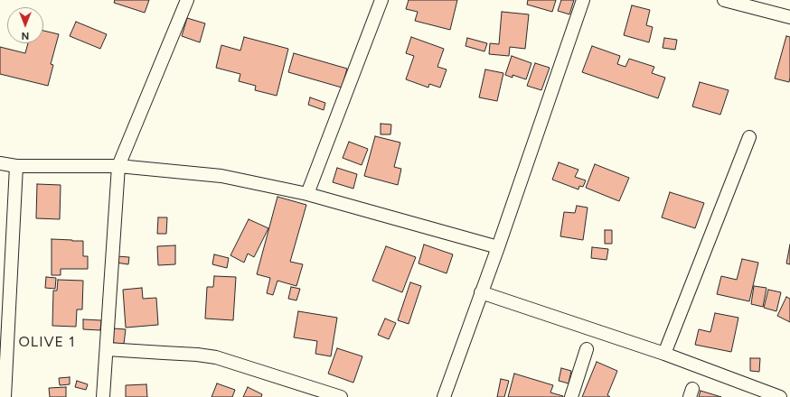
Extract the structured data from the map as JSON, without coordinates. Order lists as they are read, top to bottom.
{
  "districts": ["OLIVE 1"],
  "north": "bottom"
}
